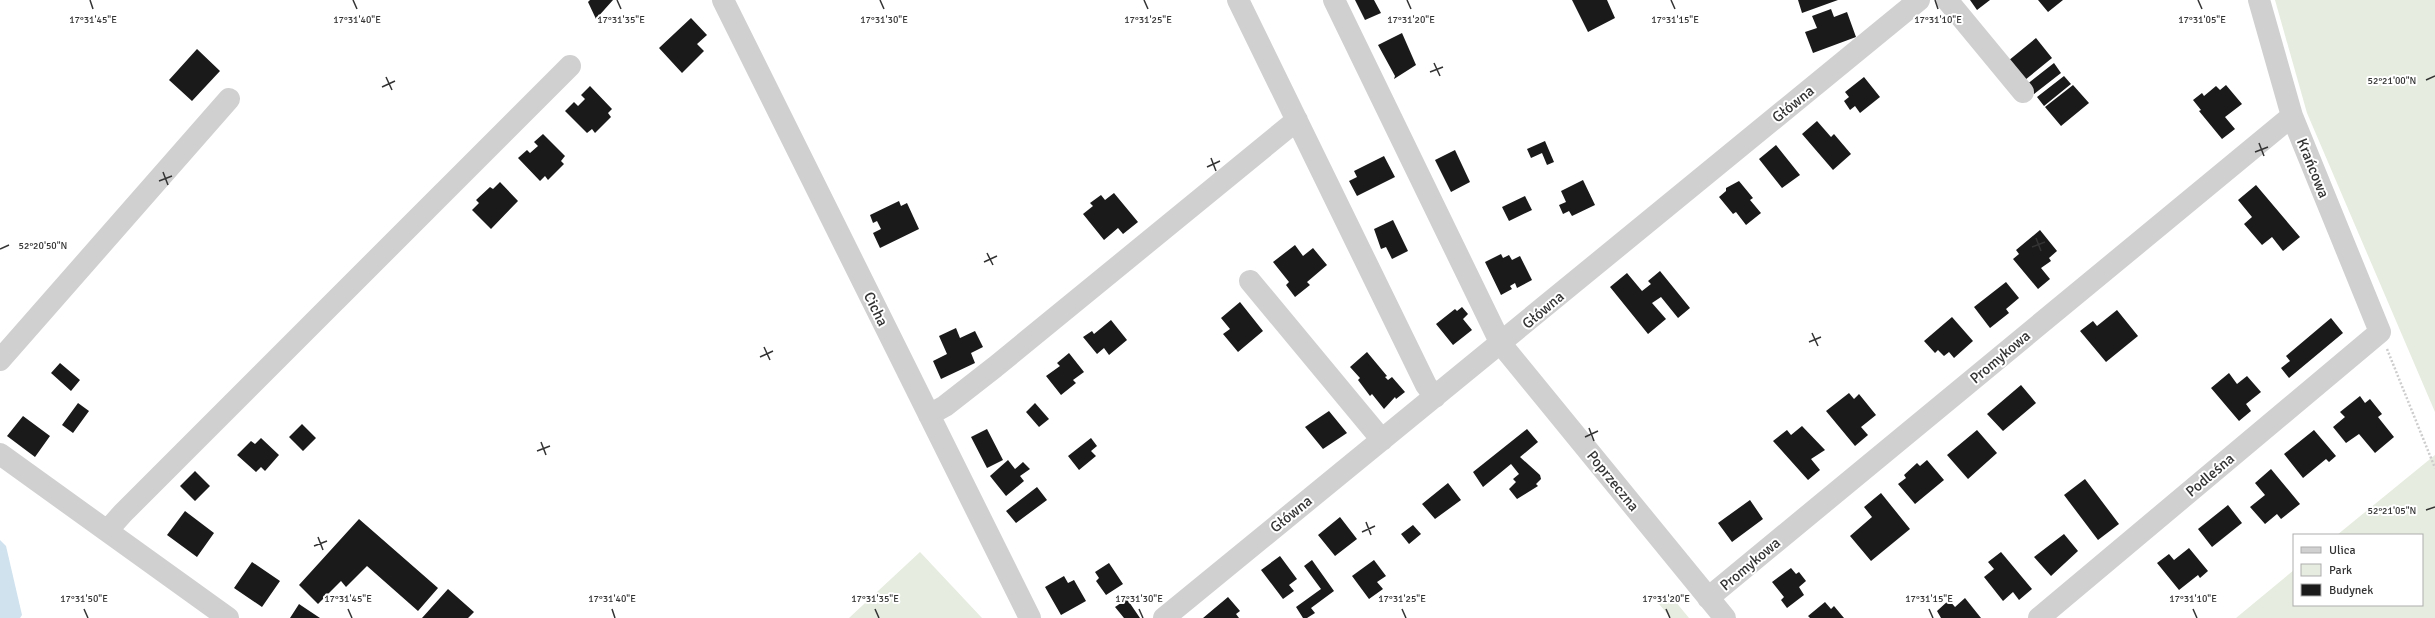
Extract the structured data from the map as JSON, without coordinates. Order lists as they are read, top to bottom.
{
  "streets": {
    "street": [
      "Główna",
      "Krańcowa",
      "Cicha",
      "Promykowa",
      "Podleśna",
      "Poprzeczna"
    ]
  },
  "crossings": [
    ["Główna", "Poprzeczna"],
    ["Krańcowa", "Promykowa"],
    ["Krańcowa", "Podleśna"],
    ["Promykowa", "Poprzeczna"]
  ],
  "legend": ["Ulica", "Park", "Budynek"],
  "coordinates": [
    "17°31'45\"E",
    "17°31'40\"E",
    "17°31'35\"E",
    "17°31'30\"E",
    "17°31'25\"E",
    "17°31'20\"E",
    "17°31'15\"E",
    "17°31'10\"E",
    "17°31'05\"E",
    "52°21'00\"N",
    "52°20'50\"N",
    "52°21'05\"N",
    "17°31'50\"E"
  ]
}
